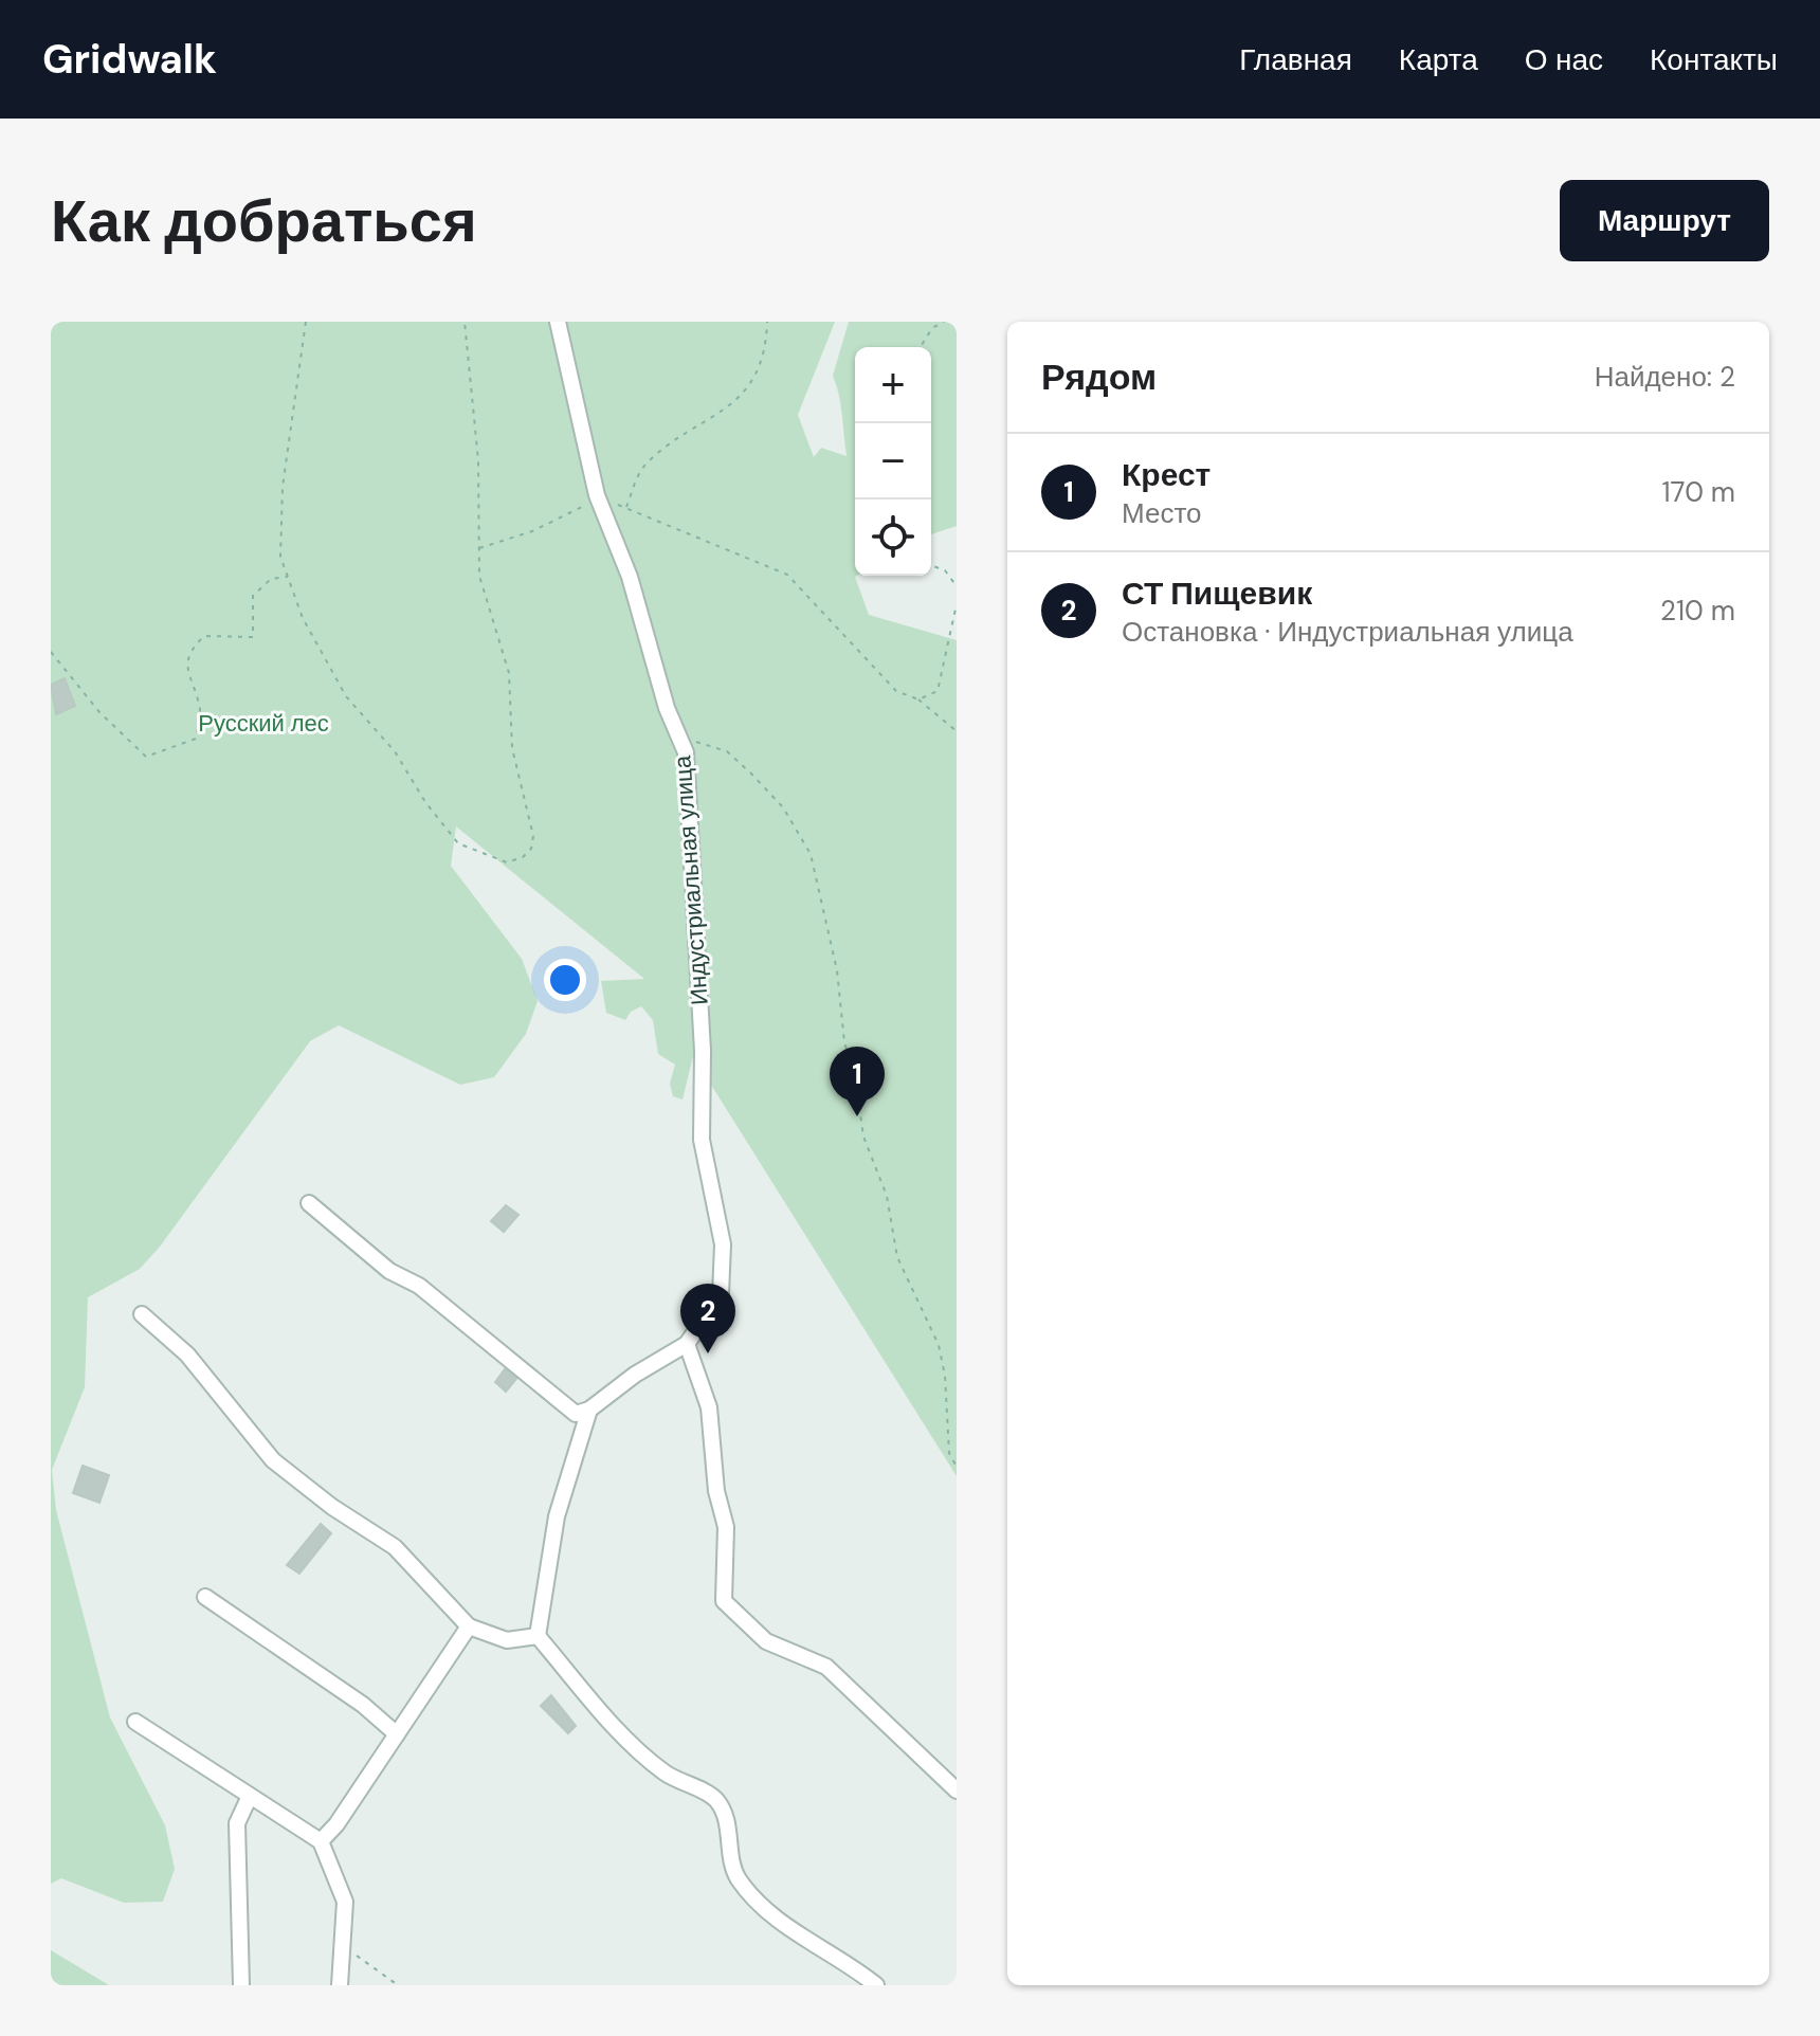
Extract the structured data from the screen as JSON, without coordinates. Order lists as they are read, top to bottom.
{
  "streets": {
    "street": ["Индустриальная улица"]
  },
  "parks": ["Русский лес"],
  "page": {
    "header": "Gridwalk",
    "nav": [
      "Главная",
      "Карта",
      "О нас",
      "Контакты"
    ],
    "buttons": "Маршрут",
    "title": "Как добраться",
    "heading": ["Рядом", "Найдено: 2"],
    "map_buttons": ["+", "−"],
    "list": [
      {
        "mark": "1",
        "name": "Крест",
        "note": "Место",
        "value": "170 m"
      },
      {
        "mark": "2",
        "name": "СТ Пищевик",
        "note": "Остановка · Индустриальная улица",
        "value": "210 m"
      }
    ],
    "pins": ["1", "2"]
  }
}
